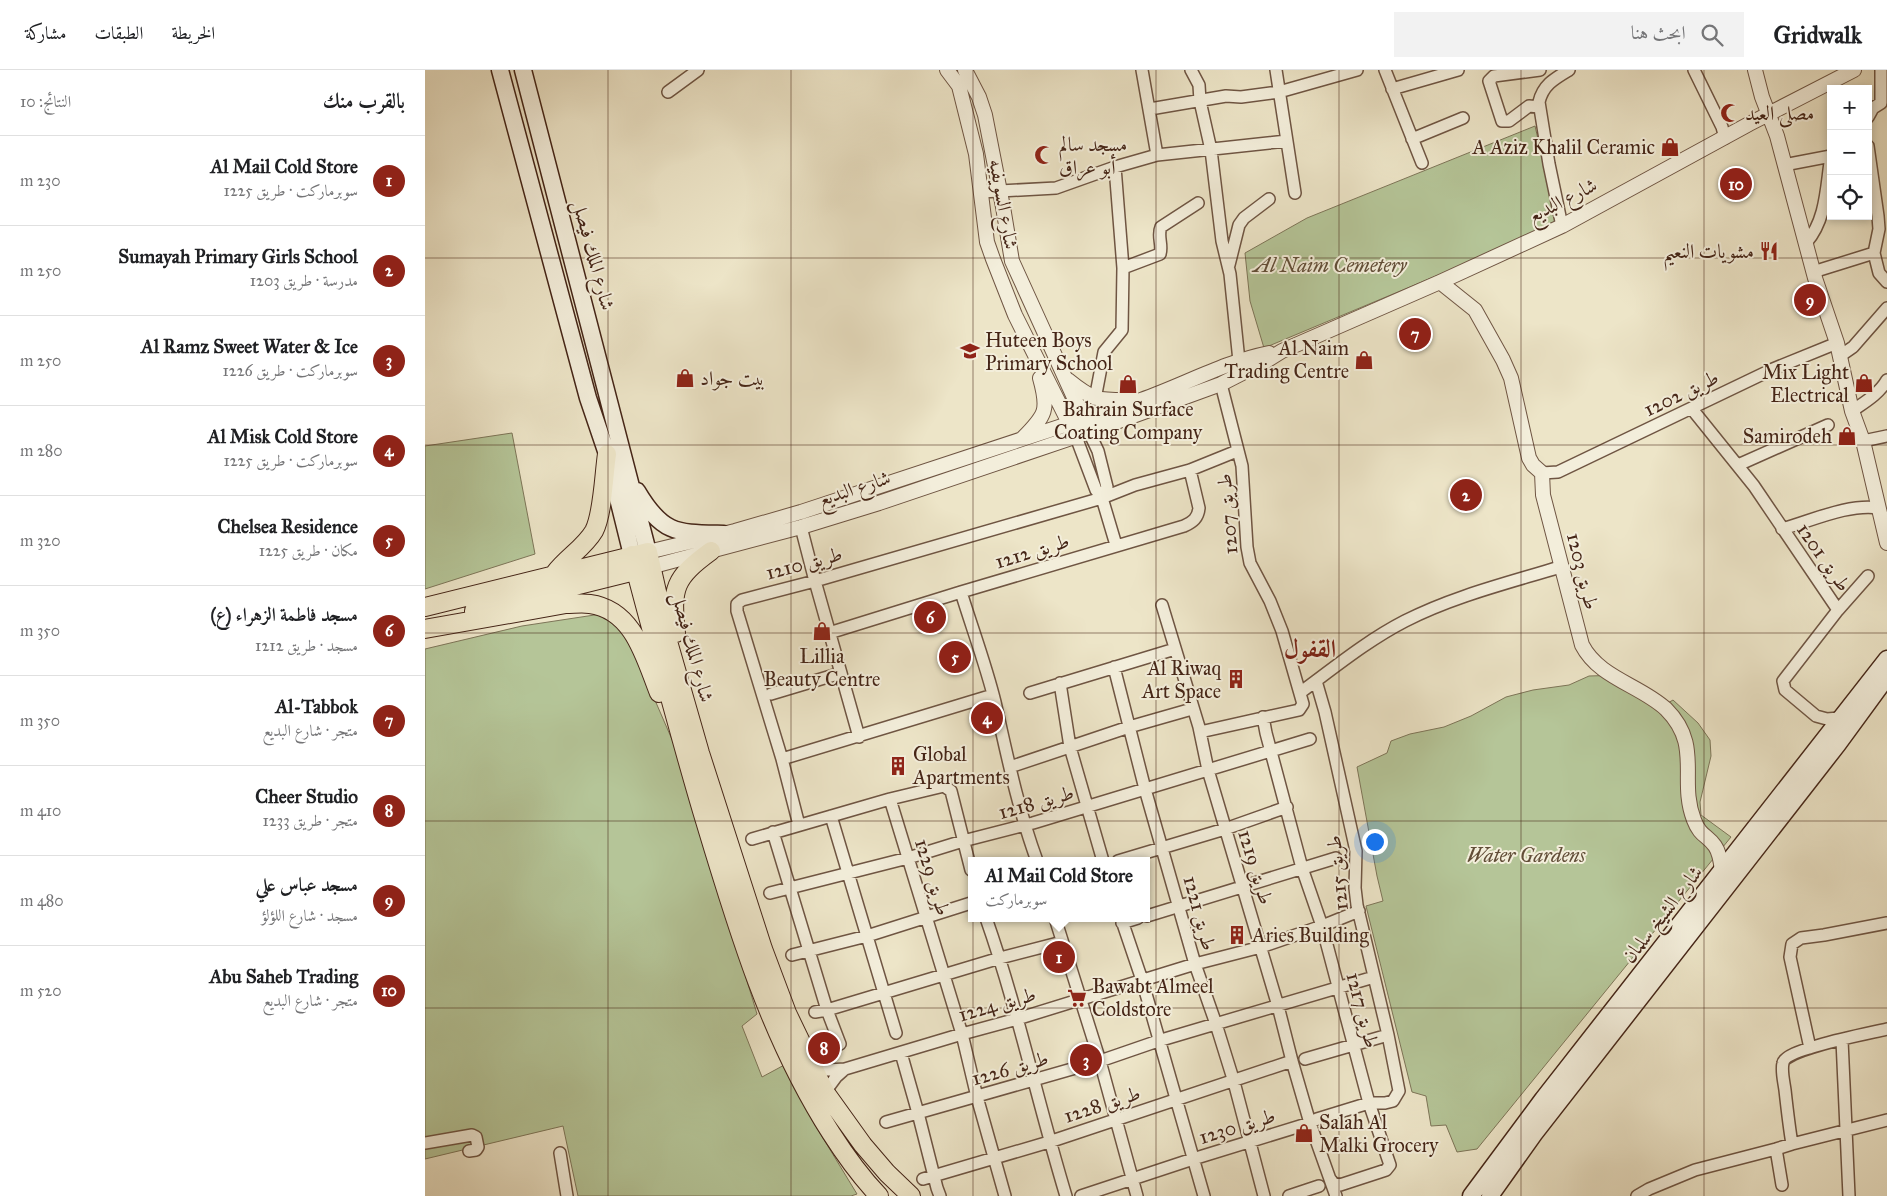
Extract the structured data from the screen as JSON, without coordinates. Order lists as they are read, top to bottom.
{
  "streets": {
    "main road": ["شارع البديع", "شارع الملك فيصل", "شارع الشيخ سلمان"],
    "street": [
      "شارع السويفيه",
      "طريق 1202",
      "طريق 1207",
      "طريق 1212",
      "طريق 1201",
      "طريق 1210",
      "طريق 1203",
      "طريق 1218",
      "طريق 1219",
      "طريق 1215",
      "طريق 1229",
      "طريق 1221",
      "طريق 1224",
      "طريق 1217",
      "طريق 1226",
      "طريق 1228",
      "طريق 1230"
    ]
  },
  "crossings": [
    ["شارع البديع", "شارع السويفيه"],
    ["شارع البديع", "شارع الملك فيصل"],
    ["شارع البديع", "طريق 1207"],
    ["شارع الملك فيصل", "طريق 1224"],
    ["طريق 1202", "طريق 1201"],
    ["طريق 1202", "طريق 1203"],
    ["طريق 1207", "طريق 1210"],
    ["طريق 1212", "طريق 1210"],
    ["طريق 1201", "شارع الشيخ سلمان"],
    ["طريق 1218", "طريق 1219"],
    ["طريق 1218", "طريق 1229"],
    ["طريق 1218", "طريق 1221"],
    ["طريق 1218", "طريق 1217"],
    ["طريق 1219", "طريق 1224"],
    ["طريق 1219", "طريق 1217"],
    ["طريق 1219", "طريق 1226"],
    ["طريق 1219", "طريق 1228"],
    ["طريق 1219", "طريق 1230"],
    ["طريق 1215", "طريق 1224"],
    ["طريق 1215", "طريق 1226"],
    ["طريق 1215", "طريق 1230"],
    ["طريق 1229", "طريق 1224"],
    ["طريق 1229", "طريق 1226"],
    ["طريق 1229", "طريق 1228"],
    ["طريق 1221", "طريق 1224"],
    ["طريق 1221", "طريق 1226"],
    ["طريق 1221", "طريق 1228"],
    ["طريق 1221", "طريق 1230"],
    ["طريق 1224", "طريق 1217"],
    ["طريق 1217", "طريق 1226"],
    ["طريق 1217", "طريق 1230"]
  ],
  "districts": ["القفول"],
  "parks": ["Al Naim Cemetery", "Water Gardens"],
  "places": {
    "mosque": ["مصلى العيد", "مسجد سالم أبو عراق"],
    "shop": [
      "A Aziz Khalil Ceramic",
      "Al Naim Trading Centre",
      "بيت جواد",
      "Mix Light Electrical",
      "Bahrain Surface Coating Company",
      "Samirodeh",
      "Lillia Beauty Centre",
      "Salah Al Malki Grocery"
    ],
    "restaurant": ["مشويات النعيم"],
    "school or university": ["Huteen Boys Primary School"],
    "building": ["Al Riwaq Art Space", "Global Apartments", "Aries Building"],
    "supermarket": ["Bawabt Almeel Coldstore"]
  },
  "page": {
    "header": "Gridwalk",
    "search": "ابحث هنا",
    "nav": ["الخريطة", "الطبقات", "مشاركة"],
    "heading": ["بالقرب منك", "النتائج: 10"],
    "map_buttons": ["+", "−"],
    "list": [
      {
        "mark": "1",
        "name": "Al Mail Cold Store",
        "note": "سوبرماركت · طريق 1225",
        "value": "230 m"
      },
      {
        "mark": "2",
        "name": "Sumayah Primary Girls School",
        "note": "مدرسة · طريق 1203",
        "value": "250 m"
      },
      {
        "mark": "3",
        "name": "Al Ramz Sweet Water & Ice",
        "note": "سوبرماركت · طريق 1226",
        "value": "250 m"
      },
      {
        "mark": "4",
        "name": "Al Misk Cold Store",
        "note": "سوبرماركت · طريق 1225",
        "value": "280 m"
      },
      {
        "mark": "5",
        "name": "Chelsea Residence",
        "note": "مكان · طريق 1225",
        "value": "320 m"
      },
      {
        "mark": "6",
        "name": "مسجد فاطمة الزهراء (ع)",
        "note": "مسجد · طريق 1212",
        "value": "350 m"
      },
      {
        "mark": "7",
        "name": "Al-Tabbok",
        "note": "متجر · شارع البديع",
        "value": "350 m"
      },
      {
        "mark": "8",
        "name": "Cheer Studio",
        "note": "متجر · طريق 1233",
        "value": "410 m"
      },
      {
        "mark": "9",
        "name": "مسجد عباس علي",
        "note": "مسجد · شارع اللؤلؤ",
        "value": "480 m"
      },
      {
        "mark": "10",
        "name": "Abu Saheb Trading",
        "note": "متجر · شارع البديع",
        "value": "520 m"
      }
    ],
    "pins": [
      "10",
      "9",
      "7",
      "2",
      "6",
      "5",
      "4",
      "1",
      "8",
      "3"
    ],
    "popup": ["Al Mail Cold Store", "سوبرماركت"]
  }
}
